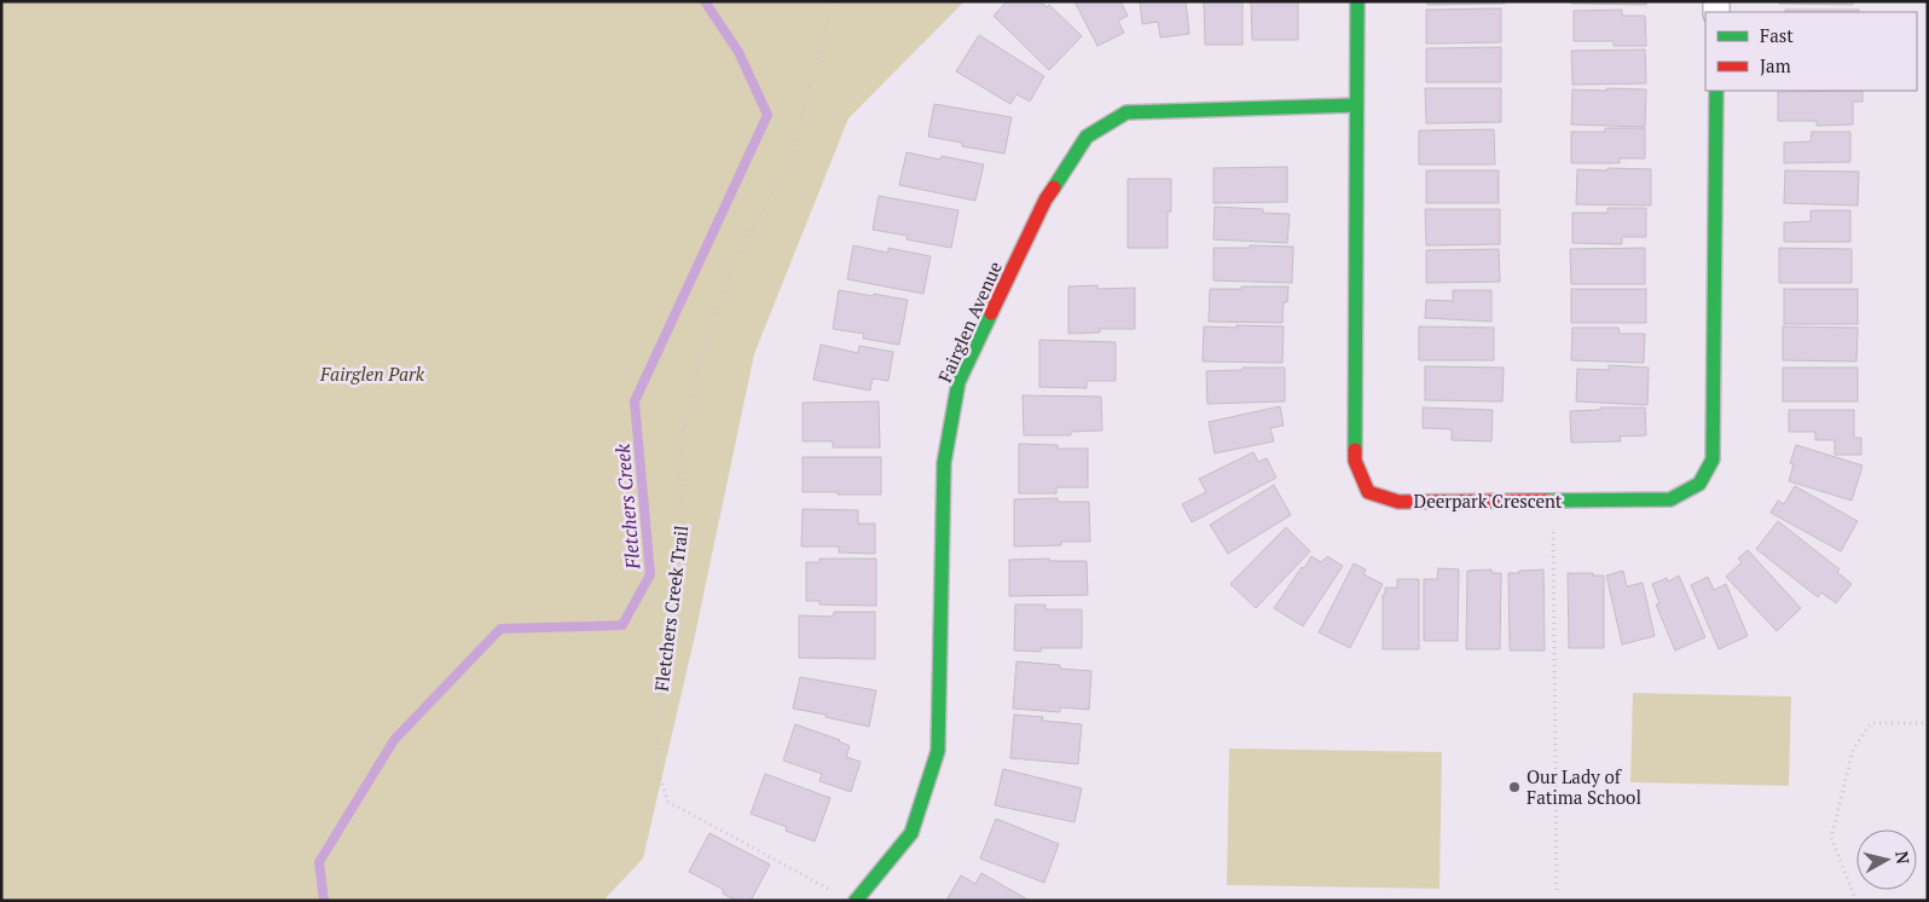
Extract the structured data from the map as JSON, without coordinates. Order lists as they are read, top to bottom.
{
  "streets": {
    "street": ["Fairglen Avenue", "Deerpark Crescent"],
    "path": ["Fletchers Creek Trail"]
  },
  "crossings": [
    ["Fairglen Avenue", "Deerpark Crescent"]
  ],
  "water": ["Fletchers Creek"],
  "parks": ["Fairglen Park"],
  "places": ["Our Lady of Fatima School"],
  "legend": ["Fast", "Jam"],
  "north": "right"
}
